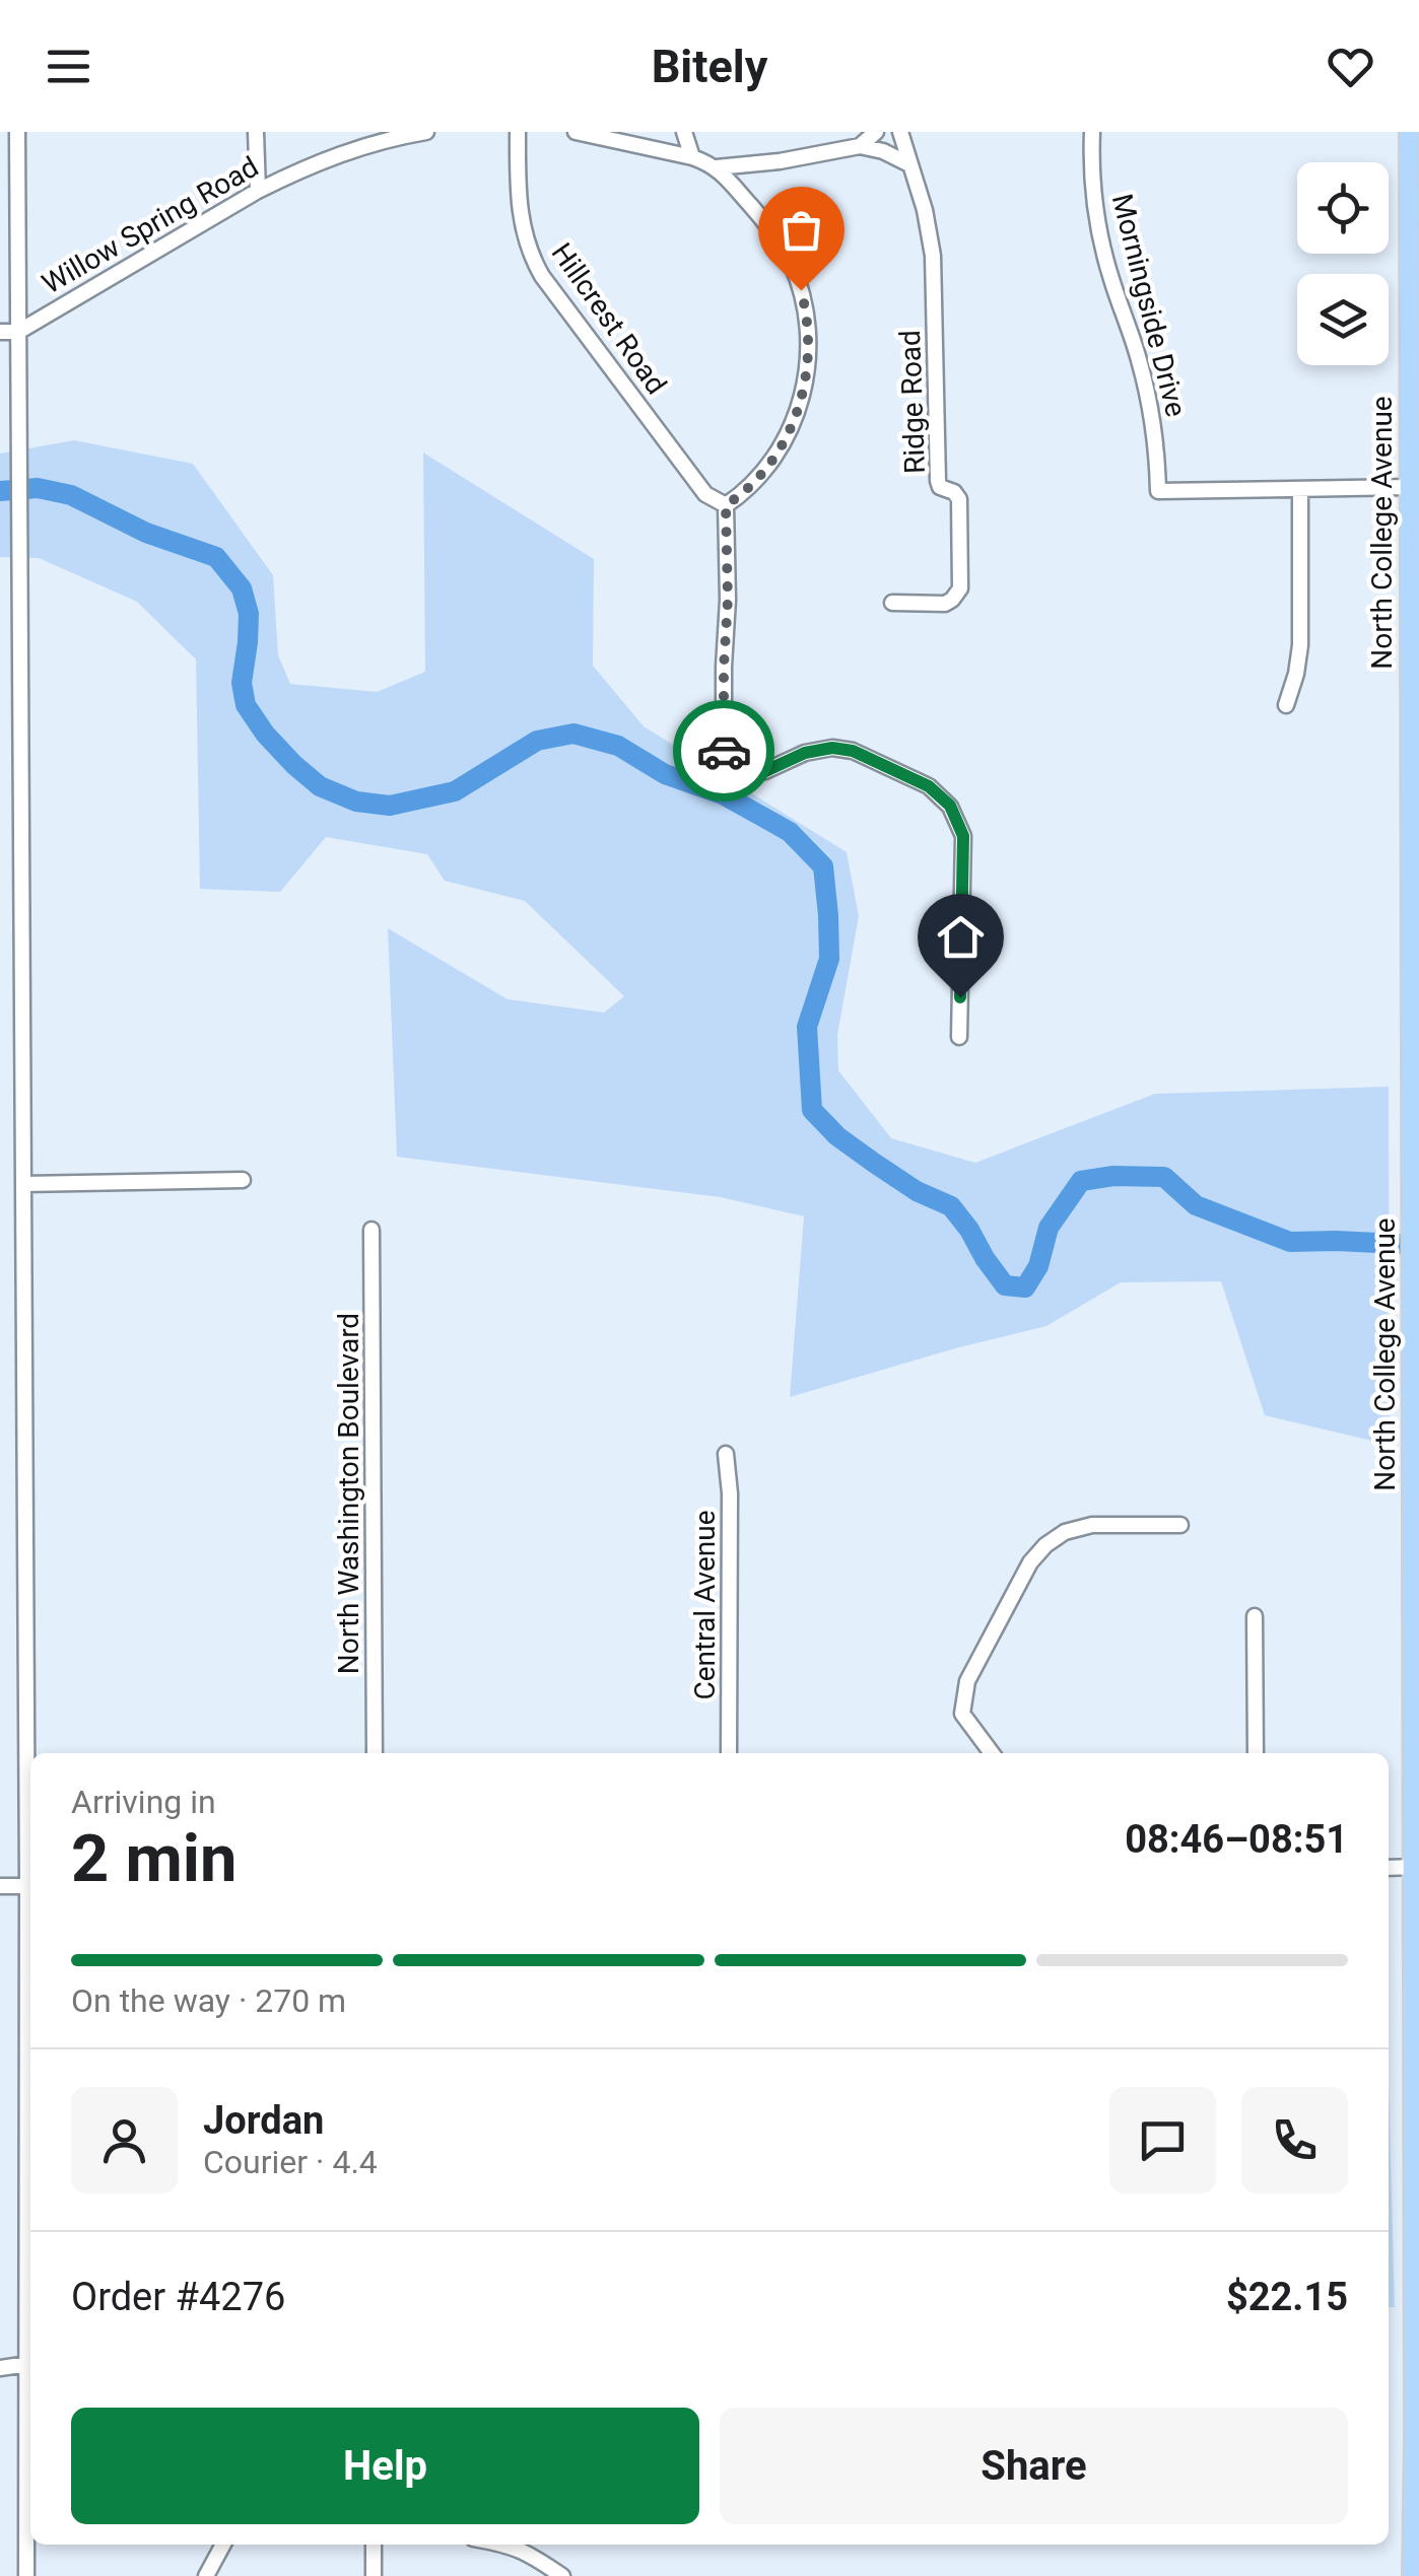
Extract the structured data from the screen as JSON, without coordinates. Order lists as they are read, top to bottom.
{
  "streets": {
    "main road": ["North College Avenue"],
    "street": [
      "Willow Spring Road",
      "Morningside Drive",
      "Hillcrest Road",
      "Ridge Road",
      "North Washington Boulevard",
      "Central Avenue"
    ]
  },
  "page": {
    "header": "Bitely",
    "heading": ["2 min", "Arriving in", "08:46–08:51"],
    "panel": [
      "Jordan",
      "Courier · 4.4",
      "Order #4276",
      "$22.15"
    ],
    "bar": "On the way · 270 m",
    "buttons": ["Help", "Share"]
  }
}
